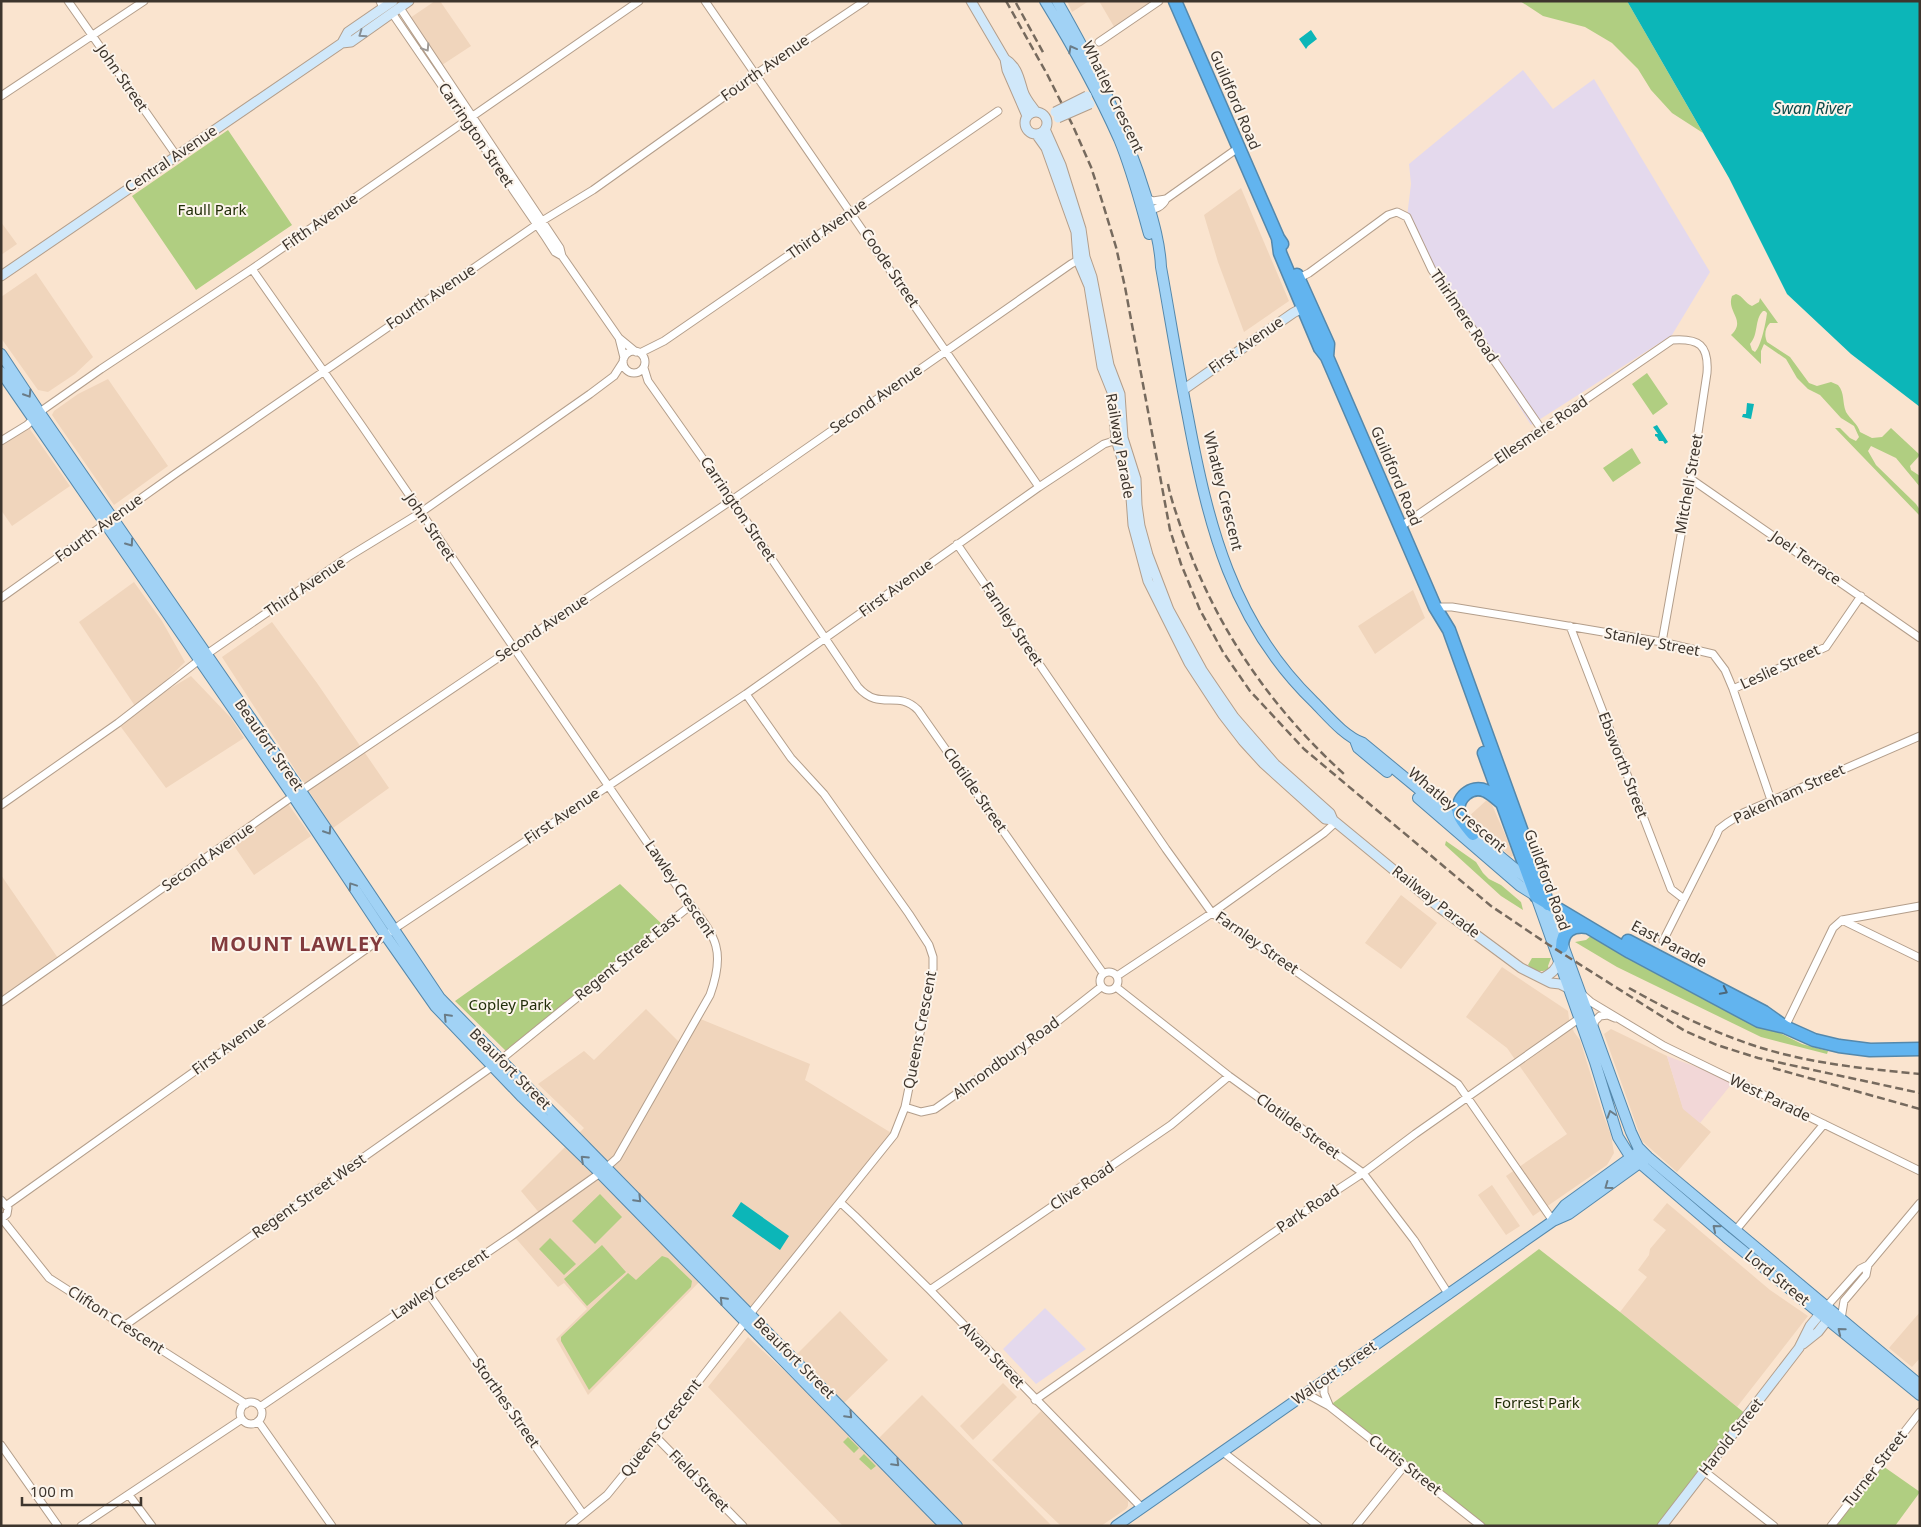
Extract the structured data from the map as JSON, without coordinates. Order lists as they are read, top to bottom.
{
  "streets": {
    "highway": ["Guildford Road", "East Parade"],
    "main road": [
      "Whatley Crescent",
      "Beaufort Street",
      "Lord Street",
      "Walcott Street"
    ],
    "street": [
      "Fourth Avenue",
      "John Street",
      "Carrington Street",
      "Central Avenue",
      "Fifth Avenue",
      "Third Avenue",
      "Coode Street",
      "Thirlmere Road",
      "First Avenue",
      "Second Avenue",
      "Ellesmere Road",
      "Railway Parade",
      "Mitchell Street",
      "Joel Terrace",
      "Farnley Street",
      "Stanley Street",
      "Leslie Street",
      "Ebsworth Street",
      "Clotilde Street",
      "Pakenham Street",
      "Lawley Crescent",
      "Regent Street East",
      "Queens Crescent",
      "Almondbury Road",
      "West Parade",
      "Clive Road",
      "Regent Street West",
      "Park Road",
      "Clifton Crescent",
      "Alvan Street",
      "Storthes Street",
      "Harold Street",
      "Curtis Street",
      "Turner Street",
      "Field Street"
    ]
  },
  "crossings": [
    ["Fourth Avenue", "John Street"],
    ["Fourth Avenue", "Carrington Street"],
    ["Fourth Avenue", "Coode Street"],
    ["Fourth Avenue", "Beaufort Street"],
    ["John Street", "Central Avenue"],
    ["John Street", "Fifth Avenue"],
    ["John Street", "Third Avenue"],
    ["John Street", "First Avenue"],
    ["John Street", "Second Avenue"],
    ["John Street", "Lawley Crescent"],
    ["Whatley Crescent", "Guildford Road"],
    ["Whatley Crescent", "First Avenue"],
    ["Whatley Crescent", "East Parade"],
    ["Guildford Road", "Thirlmere Road"],
    ["Guildford Road", "First Avenue"],
    ["Guildford Road", "Ellesmere Road"],
    ["Guildford Road", "Railway Parade"],
    ["Guildford Road", "Stanley Street"],
    ["Guildford Road", "East Parade"],
    ["Guildford Road", "West Parade"],
    ["Guildford Road", "Park Road"],
    ["Guildford Road", "Lord Street"],
    ["Guildford Road", "Walcott Street"],
    ["Carrington Street", "Central Avenue"],
    ["Carrington Street", "Fifth Avenue"],
    ["Carrington Street", "Third Avenue"],
    ["Carrington Street", "First Avenue"],
    ["Carrington Street", "Second Avenue"],
    ["Carrington Street", "Clotilde Street"],
    ["Fifth Avenue", "Beaufort Street"],
    ["Third Avenue", "Coode Street"],
    ["Third Avenue", "Beaufort Street"],
    ["Coode Street", "First Avenue"],
    ["Coode Street", "Second Avenue"],
    ["Thirlmere Road", "Ellesmere Road"],
    ["First Avenue", "Railway Parade"],
    ["First Avenue", "Farnley Street"],
    ["First Avenue", "Beaufort Street"],
    ["First Avenue", "Clotilde Street"],
    ["First Avenue", "Lawley Crescent"],
    ["First Avenue", "Queens Crescent"],
    ["Second Avenue", "Railway Parade"],
    ["Second Avenue", "Beaufort Street"],
    ["Ellesmere Road", "Mitchell Street"],
    ["Railway Parade", "West Parade"],
    ["Mitchell Street", "Joel Terrace"],
    ["Mitchell Street", "Stanley Street"],
    ["Joel Terrace", "Leslie Street"],
    ["Farnley Street", "Park Road"],
    ["Farnley Street", "Walcott Street"],
    ["Stanley Street", "Leslie Street"],
    ["Stanley Street", "Ebsworth Street"],
    ["Stanley Street", "Pakenham Street"],
    ["Beaufort Street", "Lawley Crescent"],
    ["Beaufort Street", "Regent Street East"],
    ["Beaufort Street", "Queens Crescent"],
    ["Beaufort Street", "Regent Street West"],
    ["Ebsworth Street", "Pakenham Street"],
    ["Clotilde Street", "Almondbury Road"],
    ["Clotilde Street", "Clive Road"],
    ["Clotilde Street", "Park Road"],
    ["Clotilde Street", "Walcott Street"],
    ["Lawley Crescent", "Regent Street East"],
    ["Lawley Crescent", "Clifton Crescent"],
    ["Lawley Crescent", "Storthes Street"],
    ["Regent Street East", "Regent Street West"],
    ["Queens Crescent", "Almondbury Road"],
    ["Queens Crescent", "Alvan Street"],
    ["Queens Crescent", "Storthes Street"],
    ["Queens Crescent", "Field Street"],
    ["Clive Road", "Alvan Street"],
    ["Regent Street West", "Clifton Crescent"],
    ["Park Road", "Alvan Street"],
    ["Lord Street", "Walcott Street"],
    ["Lord Street", "Harold Street"],
    ["Alvan Street", "Walcott Street"],
    ["Walcott Street", "Curtis Street"]
  ],
  "districts": ["MOUNT LAWLEY"],
  "water": ["Swan River"],
  "parks": ["Faull Park", "Copley Park", "Forrest Park"],
  "scale_bar": "100 m"
}
